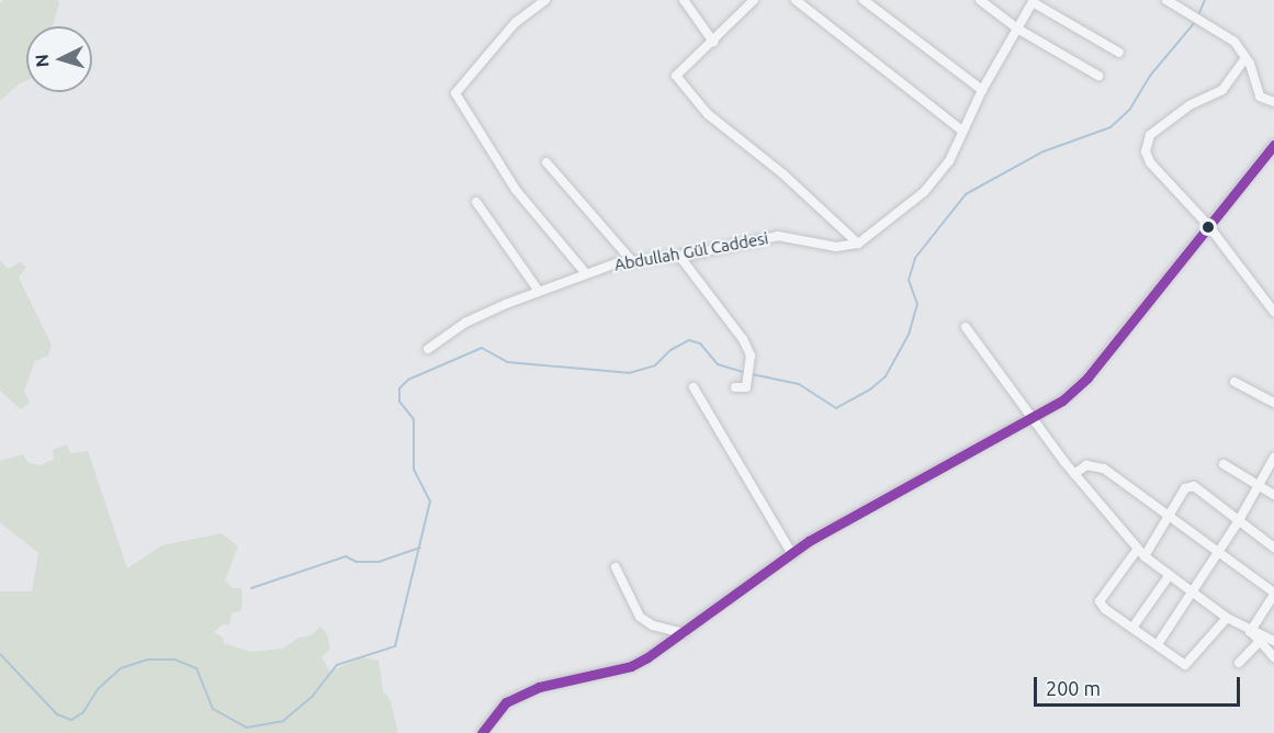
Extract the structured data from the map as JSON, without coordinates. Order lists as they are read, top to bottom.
{
  "streets": {
    "street": ["Abdullah Gül Caddesi"]
  },
  "scale_bar": "200 m",
  "north": "left"
}
